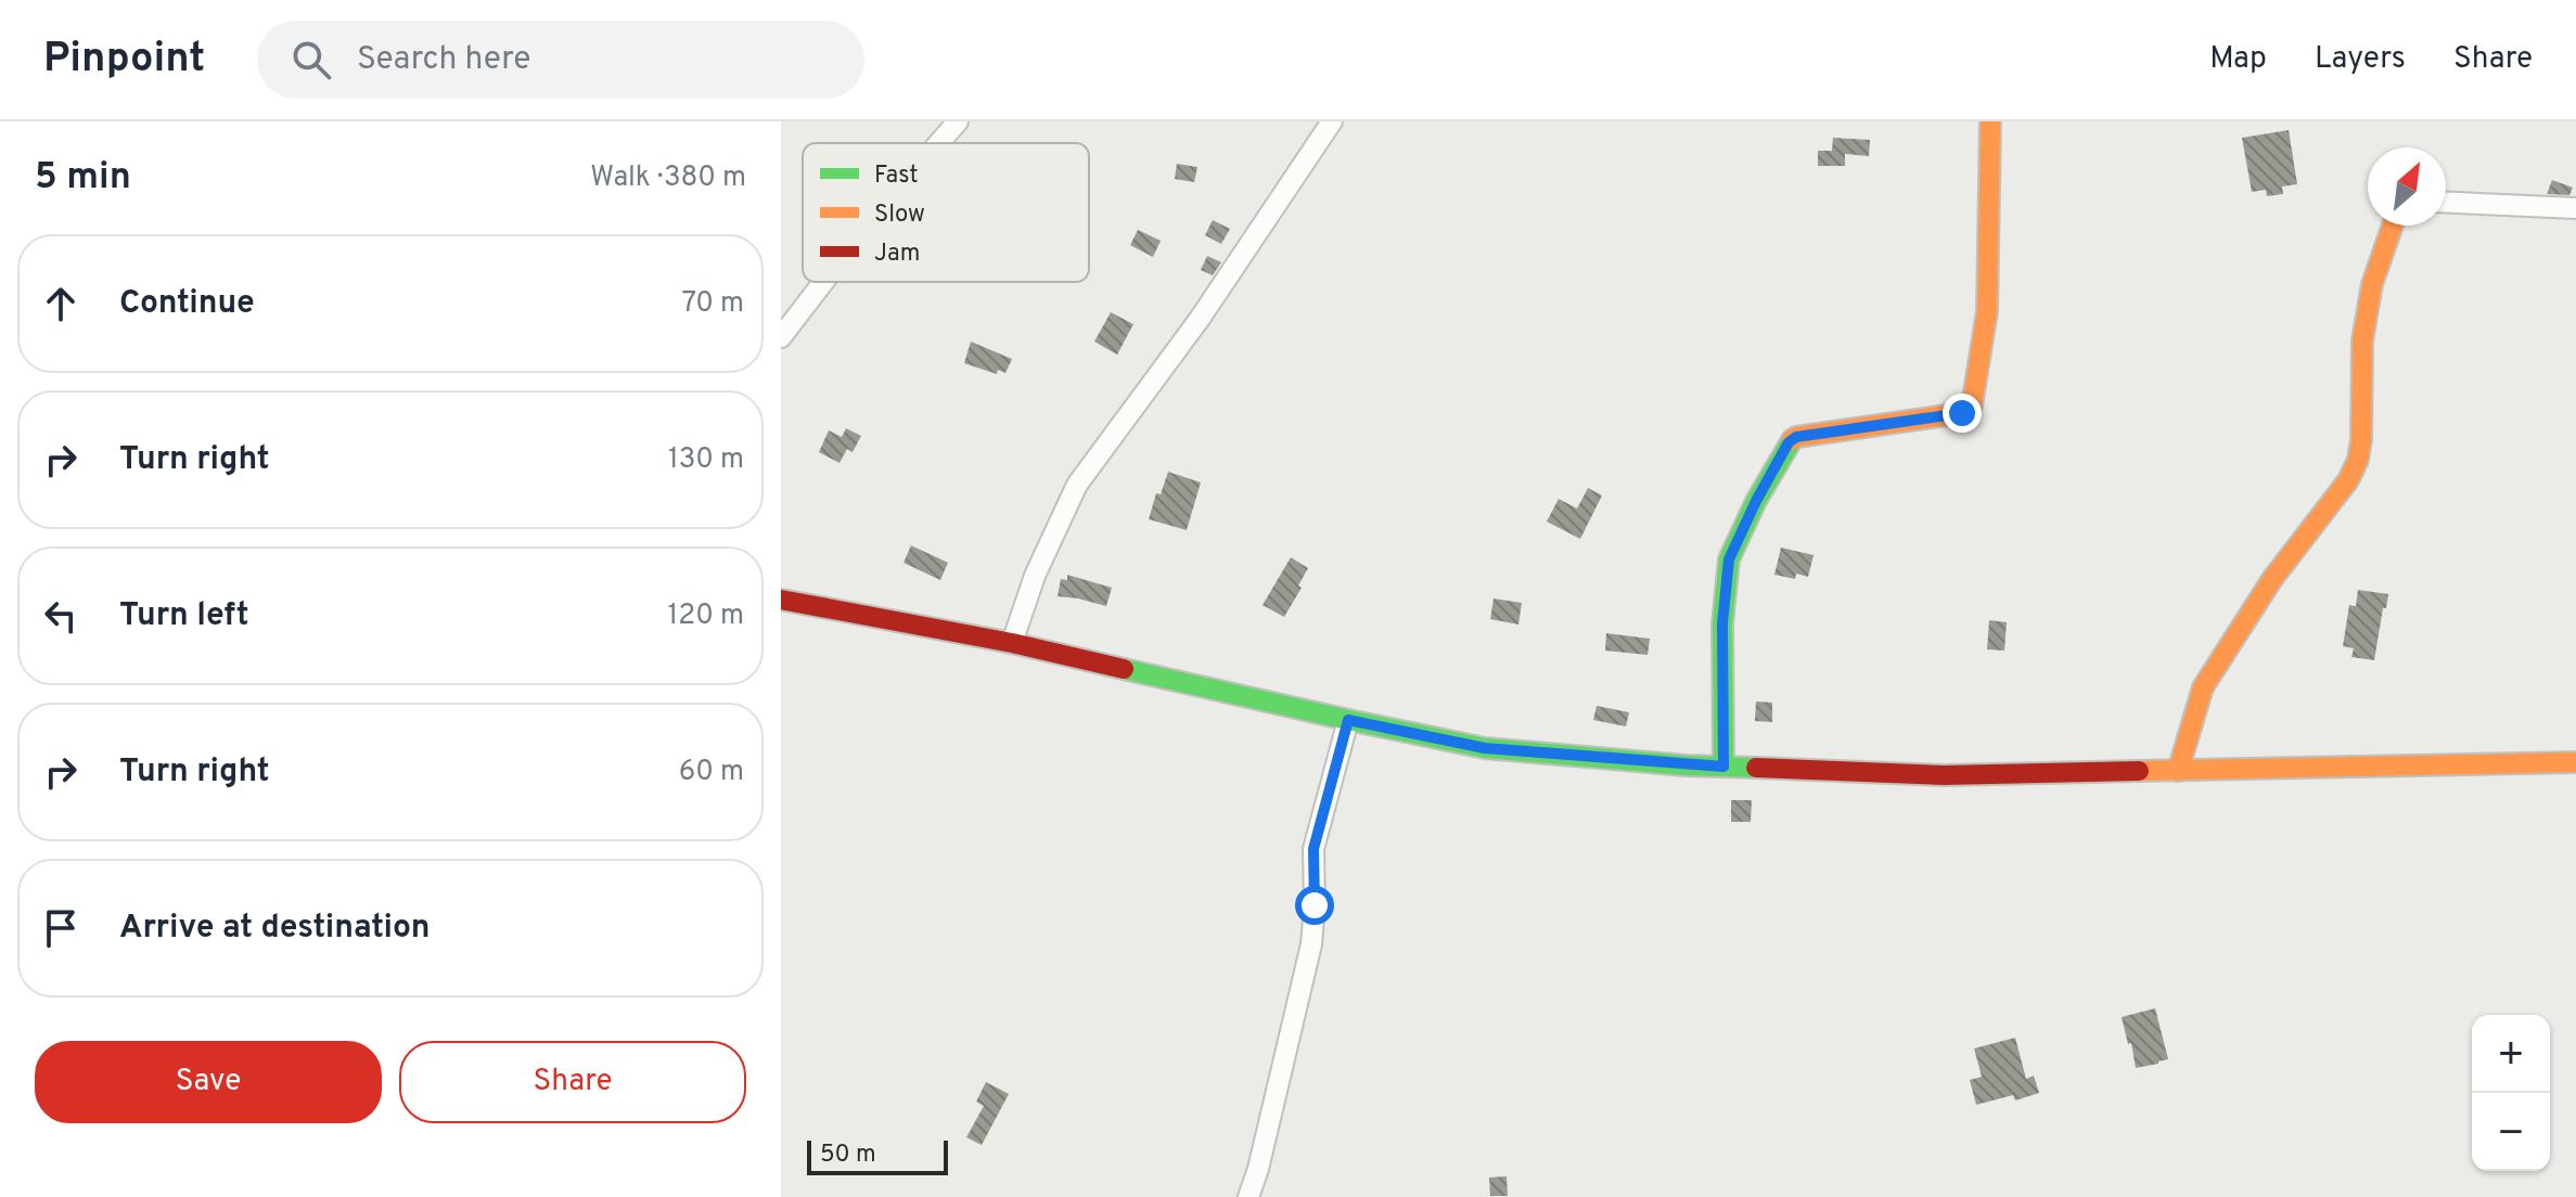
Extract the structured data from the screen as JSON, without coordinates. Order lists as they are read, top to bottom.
{
  "legend": ["Fast", "Slow", "Jam"],
  "scale_bar": "50 m",
  "north": "top right",
  "page": {
    "header": "Pinpoint",
    "search": "Search here",
    "nav": ["Map", "Layers", "Share"],
    "heading": ["5 min", "Walk · 380 m"],
    "list": [
      ["Continue", "70 m"],
      ["Turn right", "130 m"],
      ["Turn left", "120 m"],
      ["Turn right", "60 m"],
      "Arrive at destination"
    ],
    "buttons": ["Save", "Share"],
    "map_buttons": ["+", "−"],
    "scale": "50 m"
  }
}
